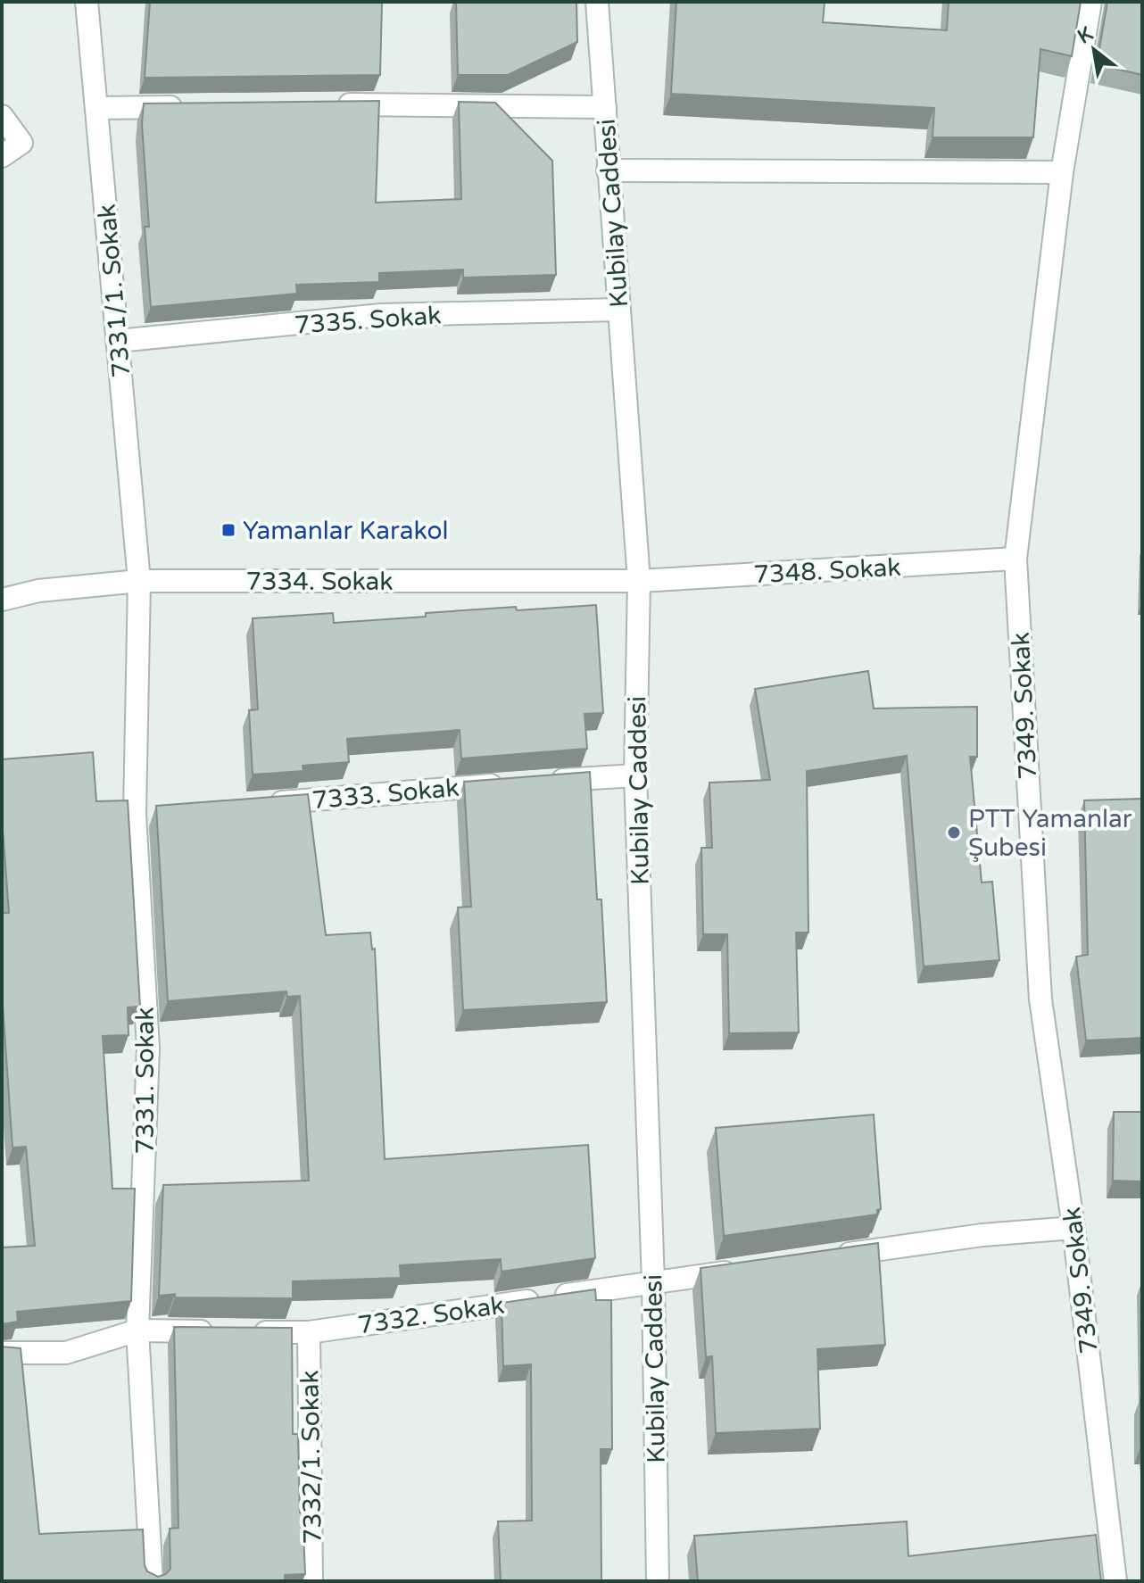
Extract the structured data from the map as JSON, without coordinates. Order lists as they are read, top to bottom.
{
  "streets": {
    "street": [
      "Kubilay Caddesi",
      "7331/1. Sokak",
      "7335. Sokak",
      "7348. Sokak",
      "7334. Sokak",
      "7349. Sokak",
      "7333. Sokak",
      "7331. Sokak",
      "7332. Sokak",
      "7332/1. Sokak"
    ]
  },
  "crossings": [
    ["Kubilay Caddesi", "7335. Sokak"],
    ["Kubilay Caddesi", "7348. Sokak"],
    ["Kubilay Caddesi", "7334. Sokak"],
    ["Kubilay Caddesi", "7332. Sokak"],
    ["7331/1. Sokak", "7335. Sokak"],
    ["7331/1. Sokak", "7334. Sokak"],
    ["7331/1. Sokak", "7331. Sokak"],
    ["7348. Sokak", "7334. Sokak"],
    ["7348. Sokak", "7349. Sokak"],
    ["7334. Sokak", "7331. Sokak"],
    ["7332. Sokak", "7332/1. Sokak"]
  ],
  "places": {
    "transit": ["Yamanlar Karakol"],
    "other": ["PTT Yamanlar Şubesi"]
  },
  "north": "top left"
}
